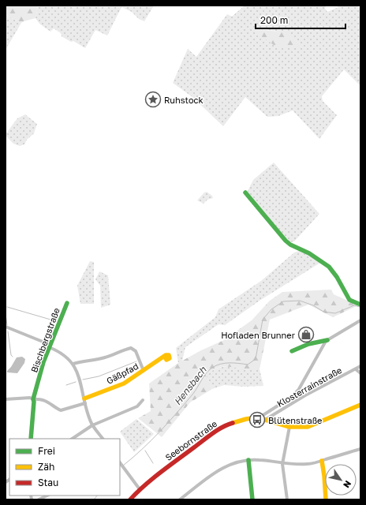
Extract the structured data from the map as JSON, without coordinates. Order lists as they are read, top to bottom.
{
  "streets": {
    "street": [
      "Bischbergstraße",
      "Gäßpfad",
      "Klosterrainstraße",
      "Seebornstraße"
    ]
  },
  "water": ["Hensbach"],
  "places": {
    "place": ["Ruhstock"],
    "shop": ["Hofladen Brunner"],
    "bus stop": ["Blütenstraße"]
  },
  "legend": ["Frei", "Zäh", "Stau"],
  "scale_bar": "200 m",
  "north": "bottom right"
}
